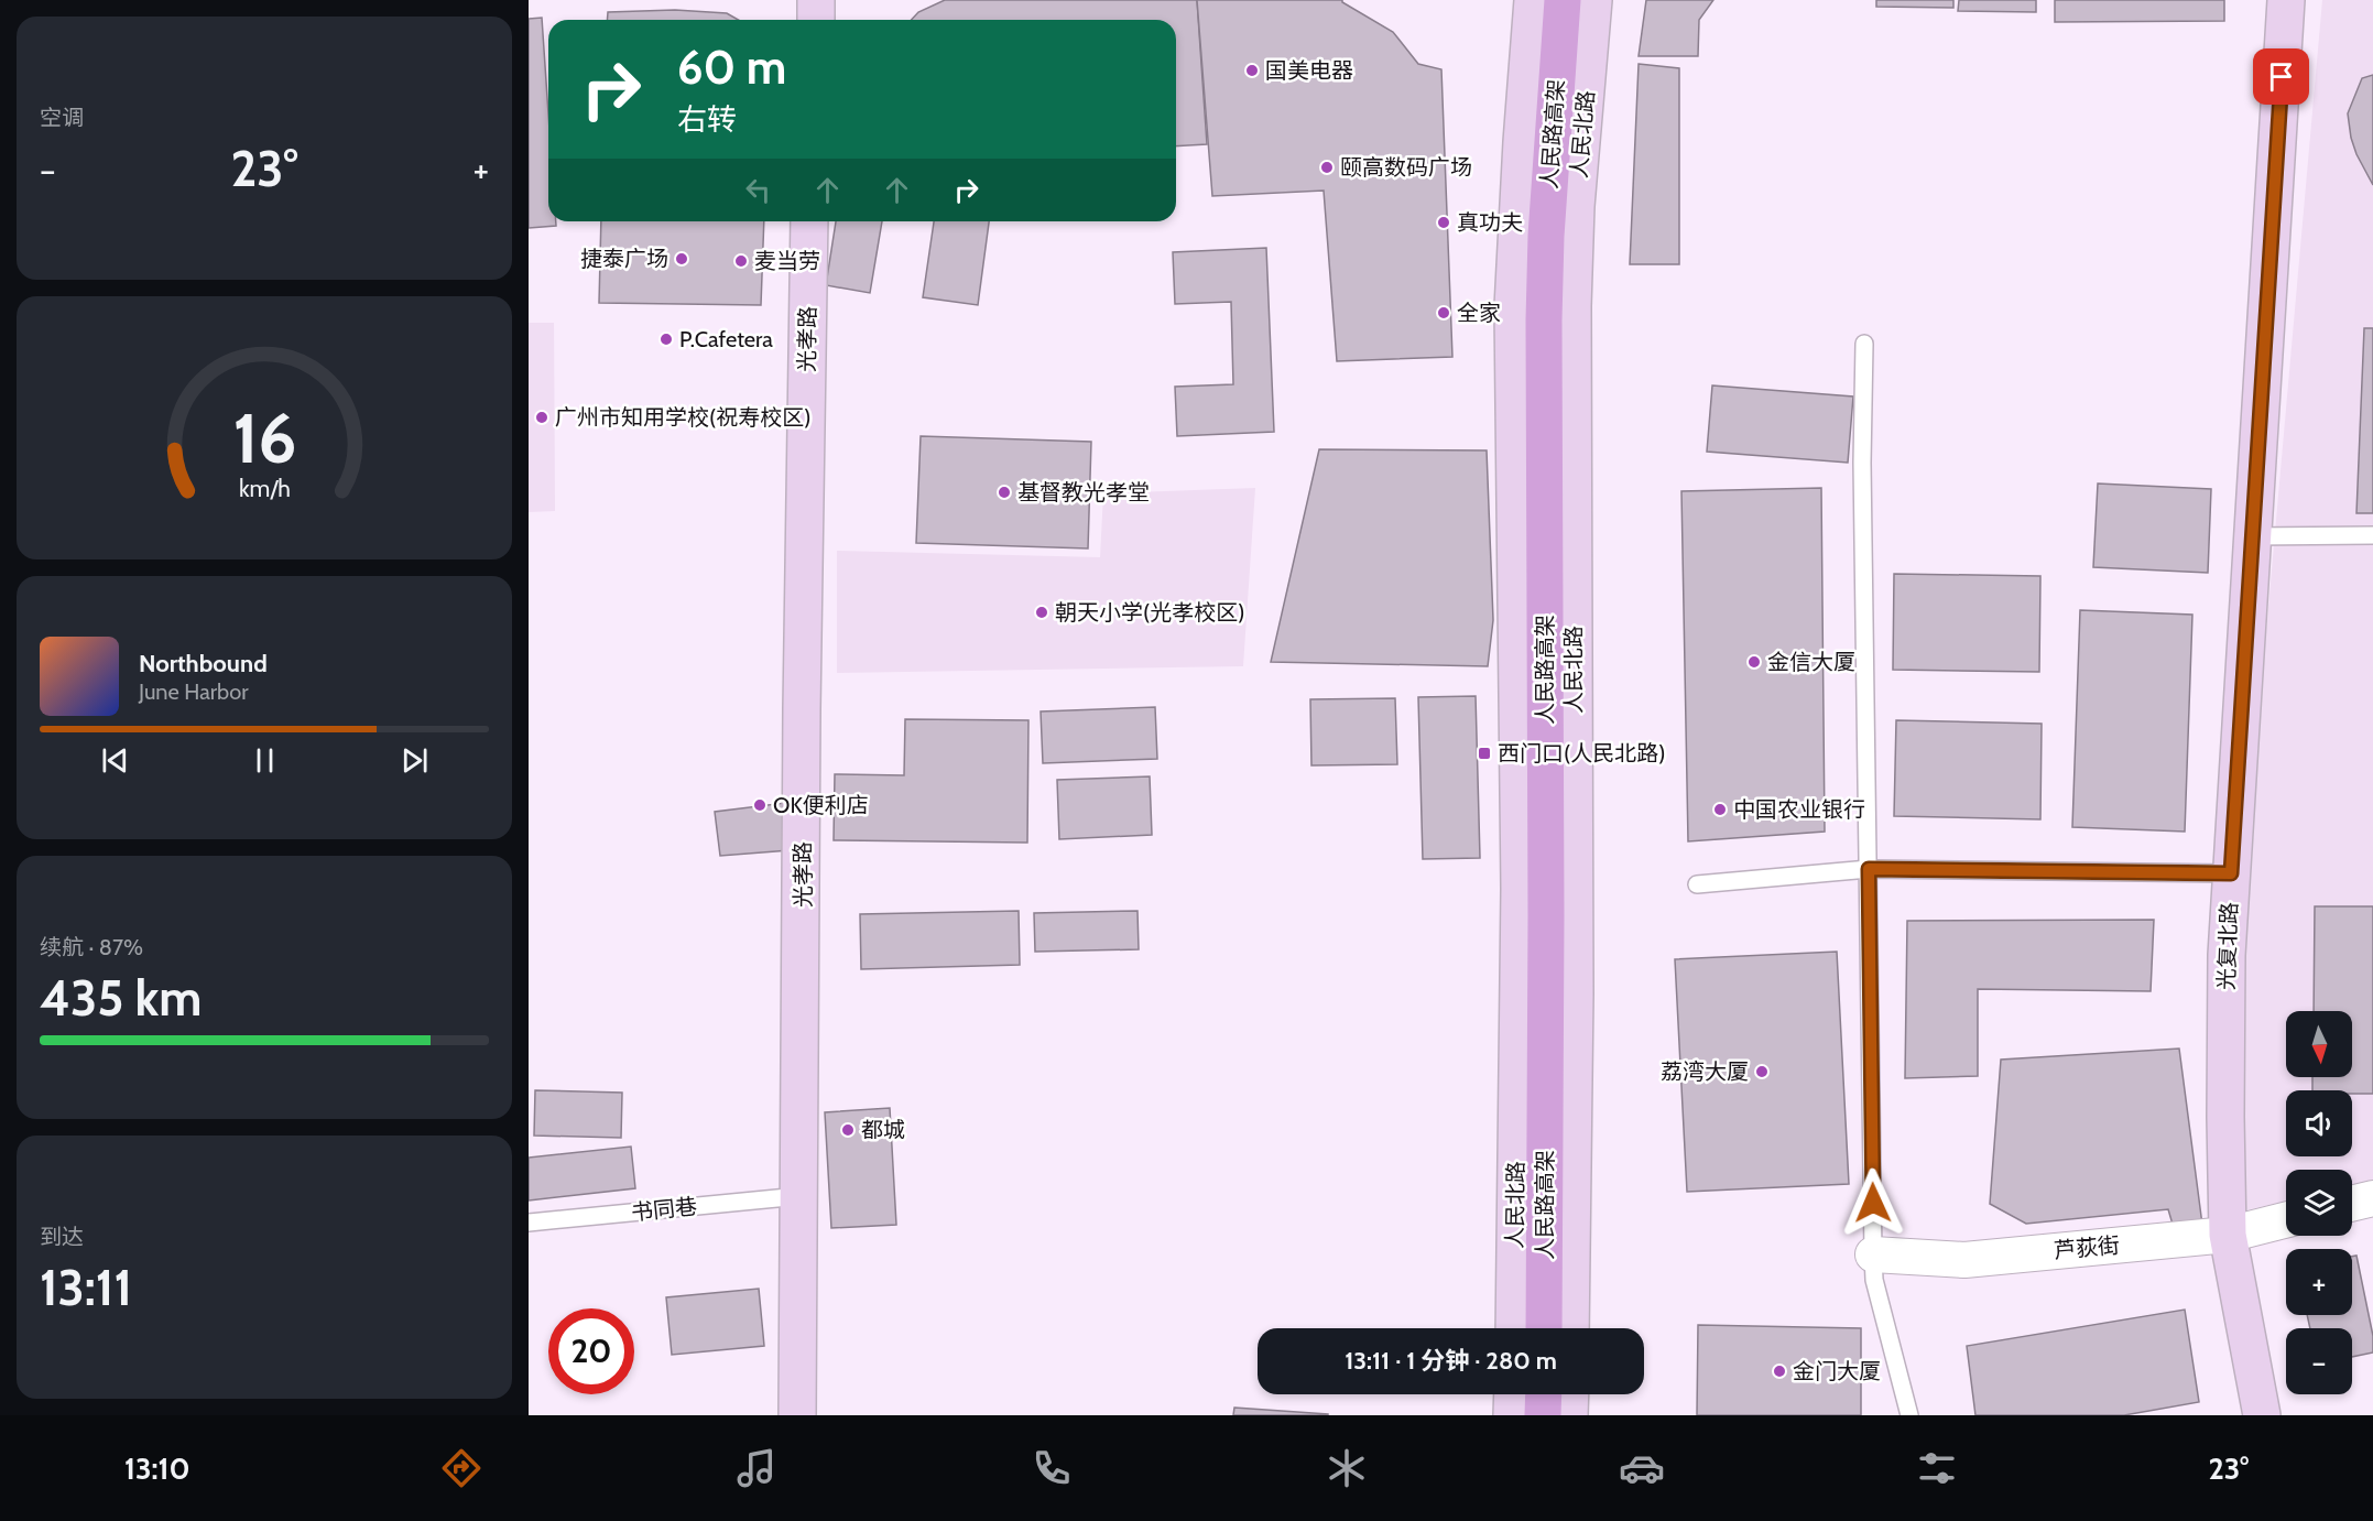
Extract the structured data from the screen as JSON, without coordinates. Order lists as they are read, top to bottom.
{
  "streets": {
    "main road": [
      "人民路高架",
      "人民北路",
      "光孝路",
      "光复北路"
    ],
    "street": ["芦荻街"],
    "lane": ["书同巷"]
  },
  "crossings": [
    ["光孝路", "书同巷"],
    ["光复北路", "芦荻街"]
  ],
  "places": {
    "other": [
      "国美电器",
      "颐高数码广场",
      "真功夫",
      "捷泰广场",
      "麦当劳",
      "全家",
      "P.Cafetera",
      "广州市知用学校(祝寿校区)",
      "基督教光孝堂",
      "朝天小学(光孝校区)",
      "金信大厦",
      "OK便利店",
      "中国农业银行",
      "荔湾大厦",
      "都城",
      "金门大厦"
    ],
    "transit": ["西门口(人民北路)"]
  },
  "north": "bottom",
  "page": {
    "tile": [
      "空调",
      ["续航 · 87%", "435 km"],
      ["到达", "13:11"]
    ],
    "turn": ["60 m", "右转"],
    "heat": ["−", "23°", "+"],
    "song": ["Northbound", "June Harbor"],
    "map_buttons": ["+", "−"],
    "limit": "20",
    "trip": "13:11 · 1 分钟 · 280 m",
    "tabs": ["13:10", "23°"],
    "gauge": ["16", "km/h"]
  }
}
